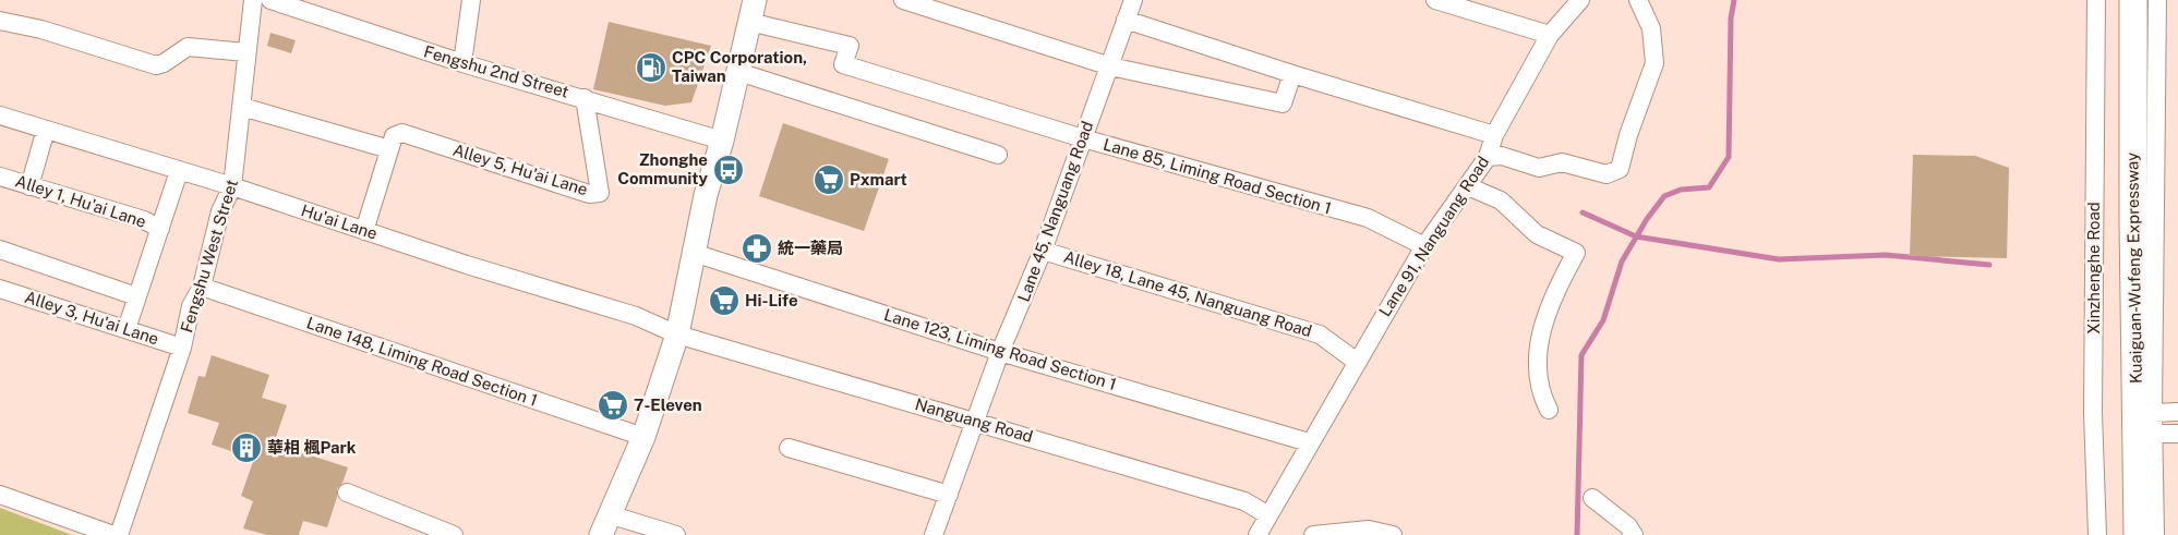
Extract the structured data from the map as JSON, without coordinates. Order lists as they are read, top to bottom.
{
  "streets": {
    "highway": ["Kuaiguan-Wufeng Expressway"],
    "street": [
      "Fengshu 2nd Street",
      "Alley 5, Hu'ai Lane",
      "Lane 85, Liming Road Section 1",
      "Alley 1, Hu'ai Lane",
      "Lane 45, Nanguang Road",
      "Hu'ai Lane",
      "Lane 91, Nanguang Road",
      "Fengshu West Street",
      "Xinzhenghe Road",
      "Alley 18, Lane 45, Nanguang Road",
      "Alley 3, Hu'ai Lane",
      "Lane 123, Liming Road Section 1",
      "Lane 148, Liming Road Section 1",
      "Nanguang Road"
    ]
  },
  "crossings": [
    ["Fengshu 2nd Street", "Alley 5, Hu'ai Lane"],
    ["Alley 5, Hu'ai Lane", "Hu'ai Lane"],
    ["Lane 85, Liming Road Section 1", "Lane 45, Nanguang Road"],
    ["Lane 85, Liming Road Section 1", "Lane 91, Nanguang Road"],
    ["Lane 45, Nanguang Road", "Alley 18, Lane 45, Nanguang Road"],
    ["Lane 45, Nanguang Road", "Lane 123, Liming Road Section 1"],
    ["Lane 45, Nanguang Road", "Nanguang Road"],
    ["Hu'ai Lane", "Fengshu West Street"],
    ["Hu'ai Lane", "Nanguang Road"],
    ["Lane 91, Nanguang Road", "Alley 18, Lane 45, Nanguang Road"],
    ["Lane 91, Nanguang Road", "Lane 123, Liming Road Section 1"],
    ["Lane 91, Nanguang Road", "Nanguang Road"],
    ["Fengshu West Street", "Alley 3, Hu'ai Lane"],
    ["Fengshu West Street", "Lane 148, Liming Road Section 1"]
  ],
  "places": {
    "fuel station": ["CPC Corporation, Taiwan"],
    "bus stop": ["Zhonghe Community"],
    "supermarket": ["Pxmart", "Hi-Life", "7-Eleven"],
    "pharmacy": ["統一藥局"],
    "building": ["華相 楓Park"]
  }
}
